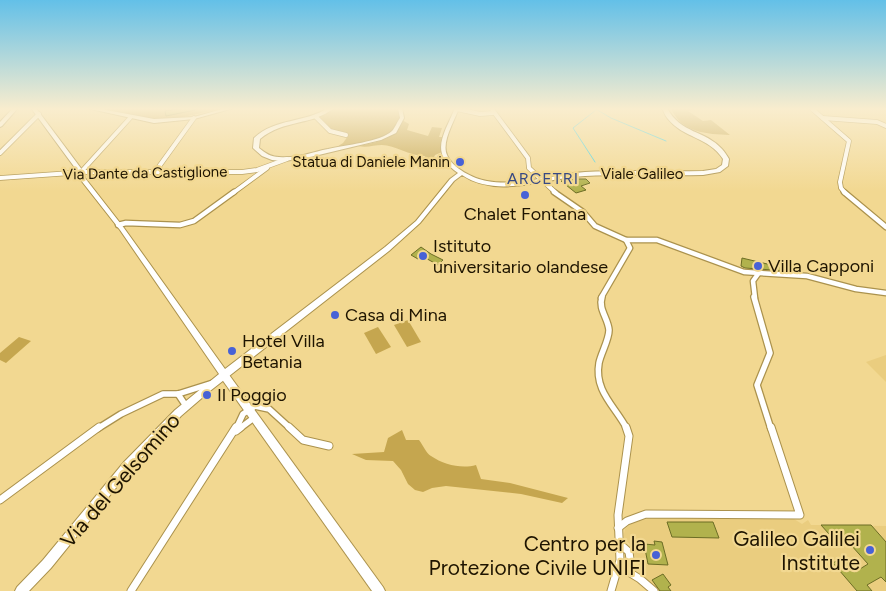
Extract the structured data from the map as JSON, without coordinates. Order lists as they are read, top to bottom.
{
  "streets": {
    "main road": ["Viale Galileo", "Via del Gelsomino"],
    "street": ["Via Dante da Castiglione"]
  },
  "crossings": [
    ["Viale Galileo", "Via del Gelsomino"]
  ],
  "districts": ["ARCETRI"],
  "places": [
    "Statua di Daniele Manin",
    "Chalet Fontana",
    "Istituto universitario olandese",
    "Villa Capponi",
    "Casa di Mina",
    "Hotel Villa Betania",
    "Il Poggio",
    "Galileo Galilei Institute",
    "Centro per la Protezione Civile UNIFI"
  ]
}
